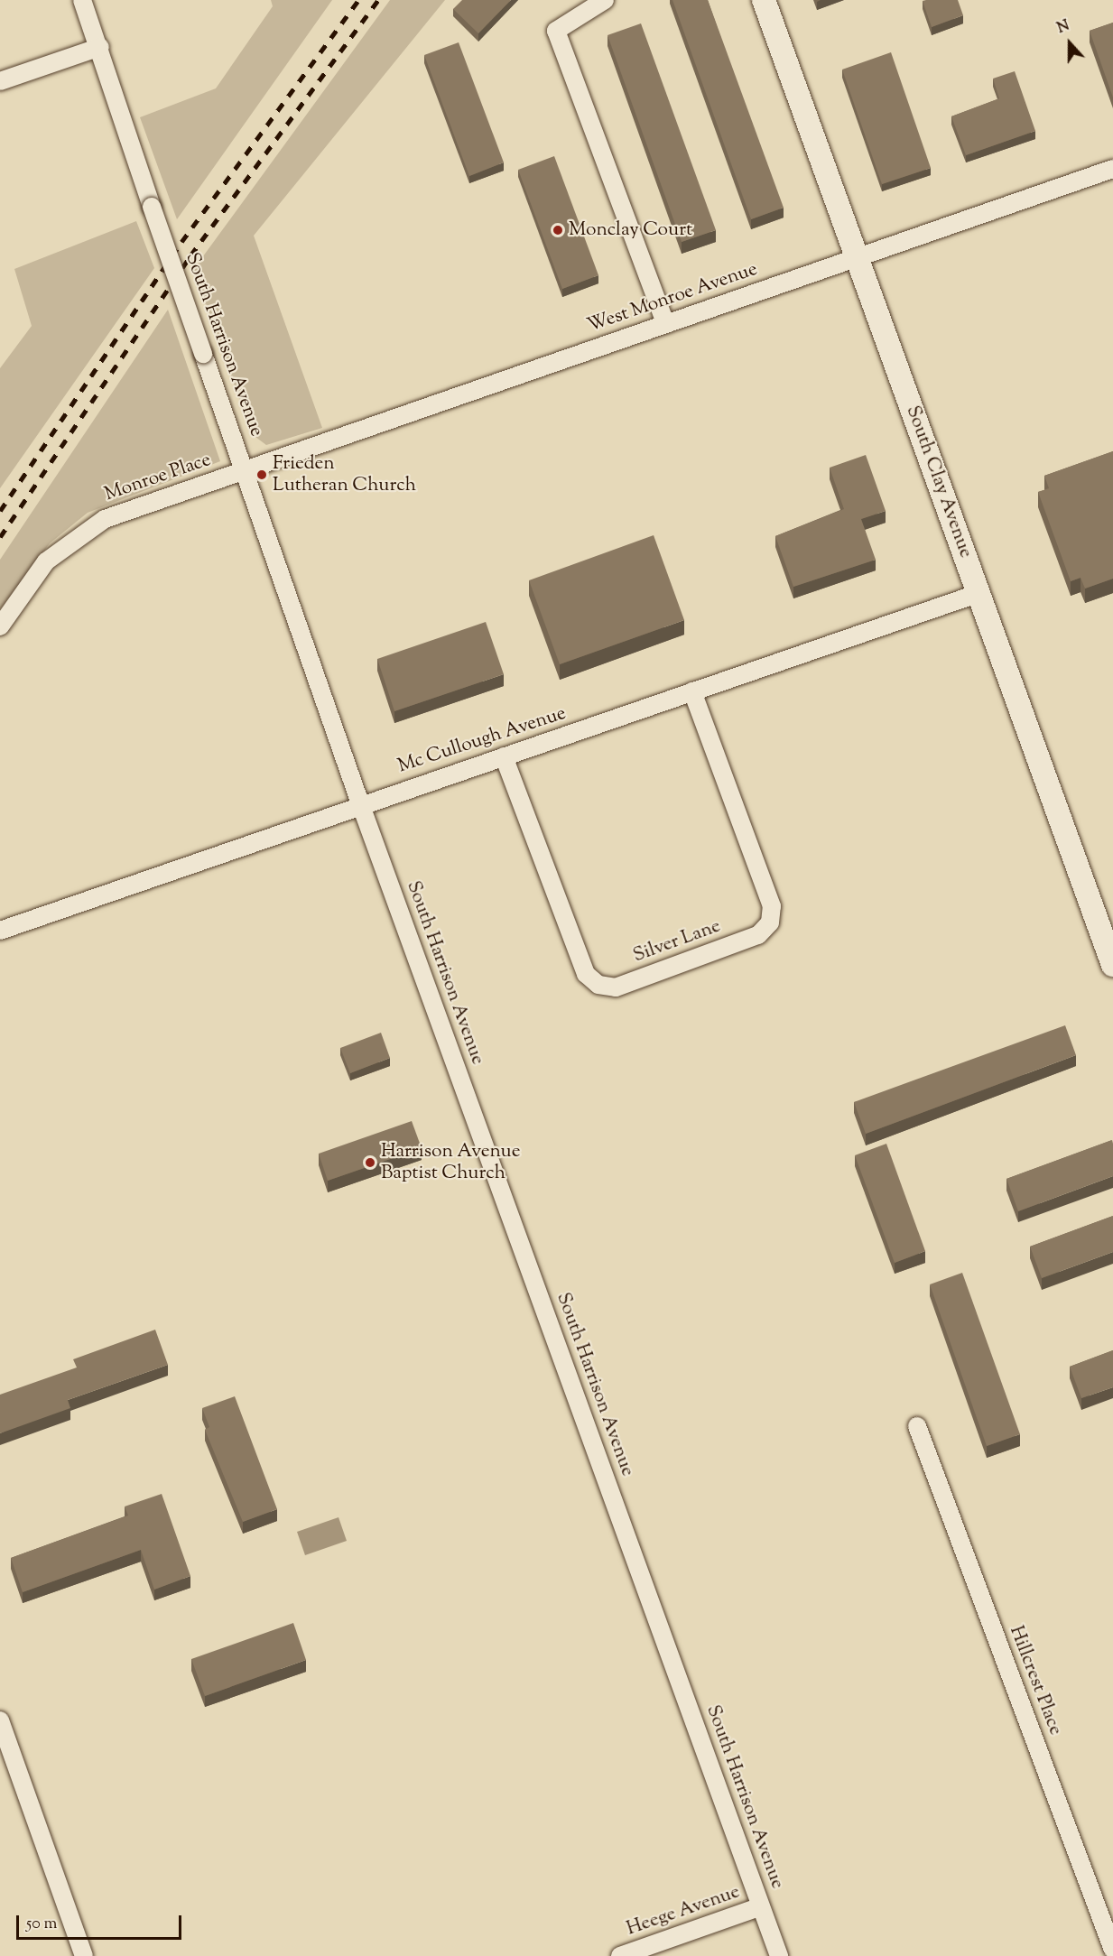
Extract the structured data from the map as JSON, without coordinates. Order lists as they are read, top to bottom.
{
  "streets": {
    "street": [
      "West Monroe Avenue",
      "South Harrison Avenue",
      "Monroe Place",
      "South Clay Avenue",
      "Mc Cullough Avenue",
      "Silver Lane",
      "Hillcrest Place",
      "Heege Avenue"
    ]
  },
  "crossings": [
    ["West Monroe Avenue", "South Harrison Avenue"],
    ["West Monroe Avenue", "Monroe Place"],
    ["West Monroe Avenue", "South Clay Avenue"],
    ["South Harrison Avenue", "Monroe Place"],
    ["South Harrison Avenue", "Mc Cullough Avenue"],
    ["South Harrison Avenue", "Heege Avenue"],
    ["South Clay Avenue", "Mc Cullough Avenue"],
    ["Mc Cullough Avenue", "Silver Lane"]
  ],
  "places": ["Monclay Court", "Frieden Lutheran Church", "Harrison Avenue Baptist Church"],
  "scale_bar": "50 m",
  "north": "top"
}
